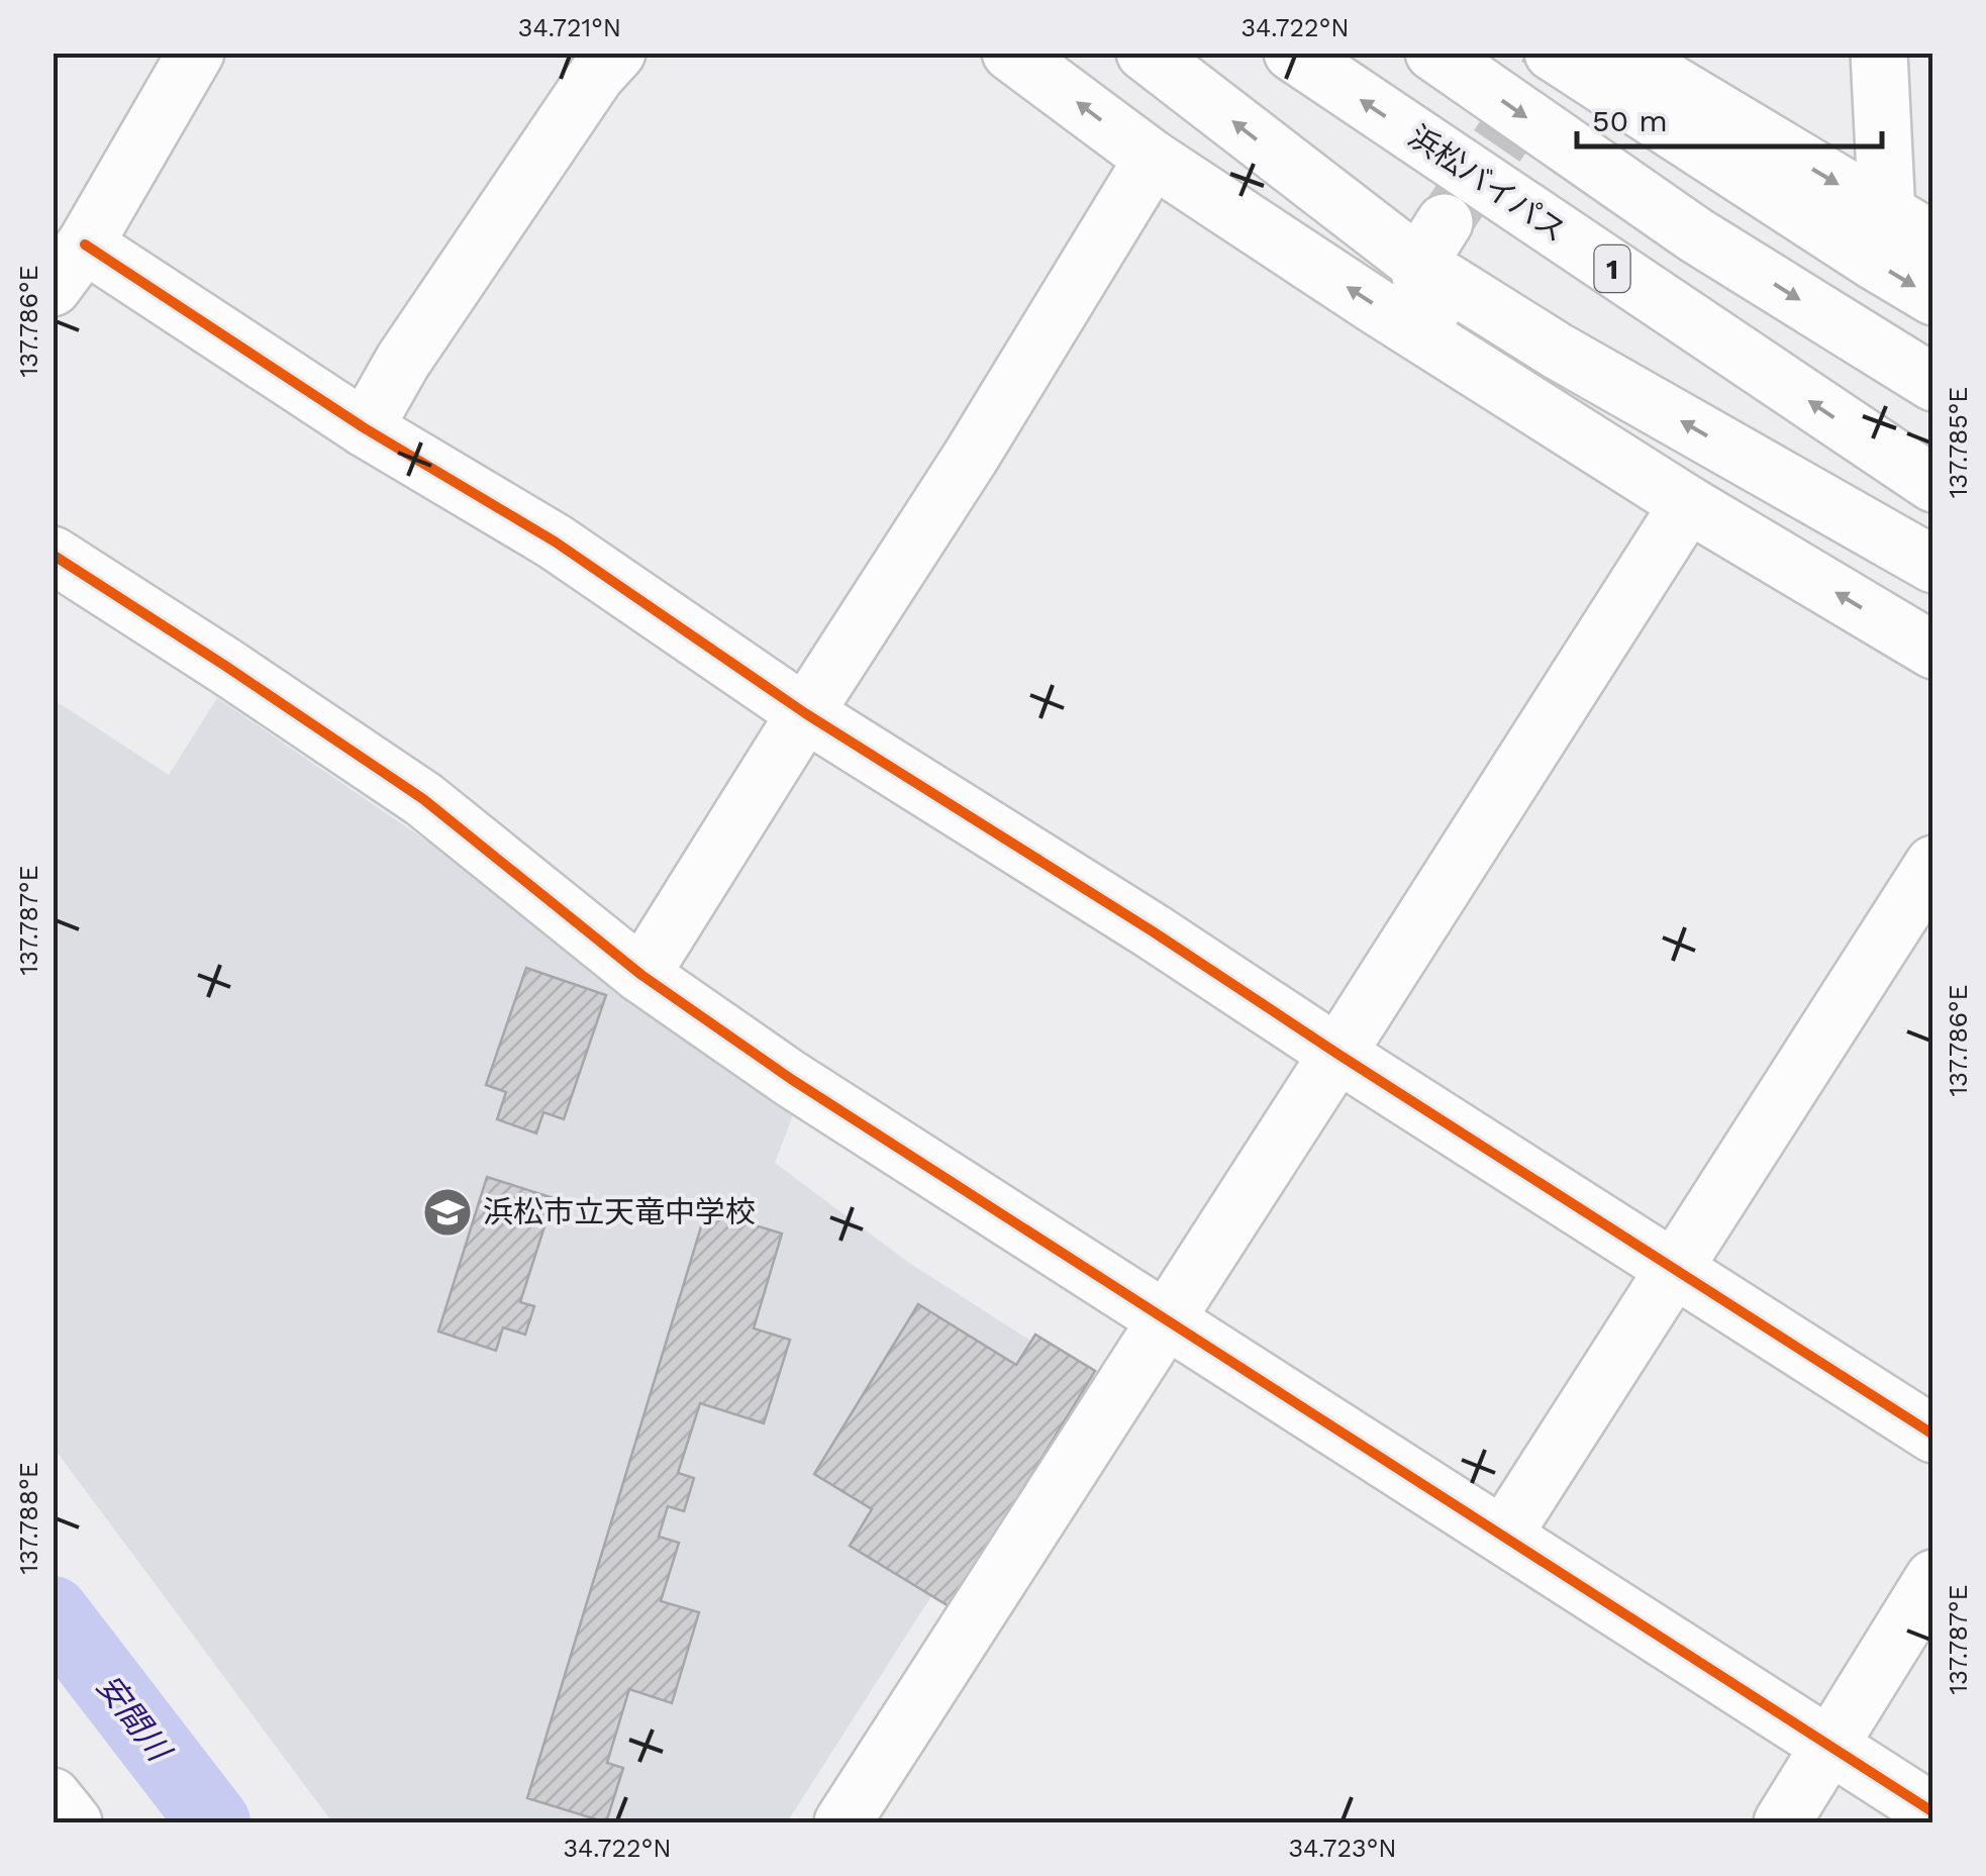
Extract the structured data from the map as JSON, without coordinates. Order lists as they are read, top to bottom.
{
  "streets": {
    "main road": ["浜松バイパス", "1"]
  },
  "water": ["安間川"],
  "places": {
    "school or university": ["浜松市立天竜中学校"]
  },
  "scale_bar": "50 m",
  "coordinates": [
    "34.721°N",
    "34.722°N",
    "137.786°E",
    "137.785°E",
    "137.787°E",
    "137.788°E",
    "34.723°N"
  ]
}
